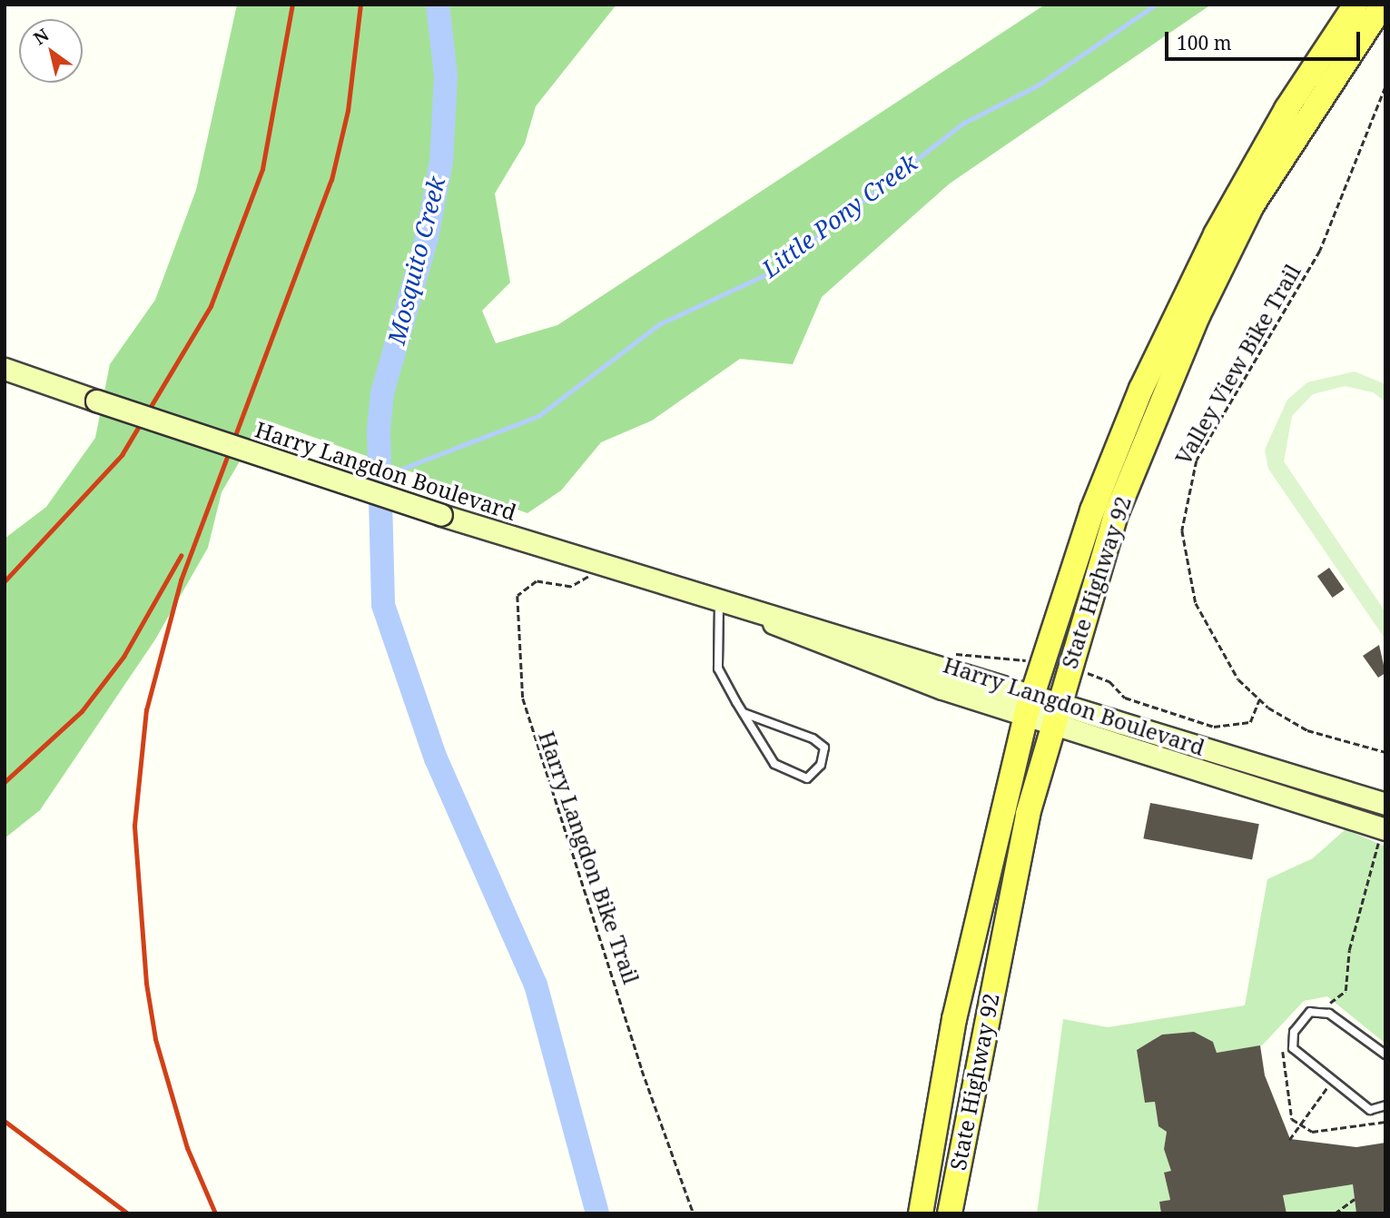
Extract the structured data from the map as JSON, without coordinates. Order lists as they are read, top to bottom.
{
  "streets": {
    "main road": ["Harry Langdon Boulevard", "State Highway 92"],
    "path": ["Valley View Bike Trail", "Harry Langdon Bike Trail"]
  },
  "crossings": [
    ["Harry Langdon Boulevard", "State Highway 92"],
    ["Harry Langdon Boulevard", "Harry Langdon Bike Trail"]
  ],
  "water": ["Little Pony Creek", "Mosquito Creek"],
  "scale_bar": "100 m",
  "north": "top left"
}
